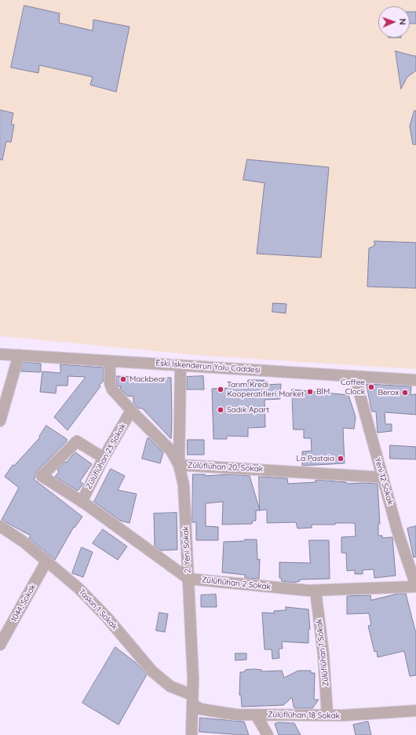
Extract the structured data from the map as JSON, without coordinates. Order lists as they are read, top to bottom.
{
  "streets": {
    "street": [
      "Eski İskenderun Yolu Caddesi",
      "Zülüflühan 23 Sokak",
      "Zülüflühan 20. Sokak",
      "Yeni 12 Sokak",
      "2. Yeni Sokak",
      "Zülüflühan 2 Sokak",
      "1044. Sokak",
      "Taşkın 1 Sokak",
      "Zülüflühan 1 Sokak",
      "Zülüflühan 18 Sokak"
    ]
  },
  "crossings": [
    ["Eski İskenderun Yolu Caddesi", "Zülüflühan 20. Sokak"],
    ["Eski İskenderun Yolu Caddesi", "Yeni 12 Sokak"],
    ["Eski İskenderun Yolu Caddesi", "2. Yeni Sokak"],
    ["Zülüflühan 23 Sokak", "Zülüflühan 20. Sokak"],
    ["Zülüflühan 20. Sokak", "Yeni 12 Sokak"],
    ["Zülüflühan 20. Sokak", "2. Yeni Sokak"],
    ["Yeni 12 Sokak", "Zülüflühan 2 Sokak"],
    ["2. Yeni Sokak", "Zülüflühan 2 Sokak"],
    ["2. Yeni Sokak", "Taşkın 1 Sokak"],
    ["2. Yeni Sokak", "Zülüflühan 18 Sokak"],
    ["Zülüflühan 2 Sokak", "Zülüflühan 1 Sokak"],
    ["1044. Sokak", "Taşkın 1 Sokak"],
    ["Taşkın 1 Sokak", "Zülüflühan 18 Sokak"],
    ["Zülüflühan 1 Sokak", "Zülüflühan 18 Sokak"]
  ],
  "places": [
    "Mackbear",
    "Coffee Clock",
    "Tarım Kredi Kooperatifleri Market",
    "BİM",
    "Berox",
    "Sadık Apart",
    "La Pastaia"
  ],
  "north": "right"
}
